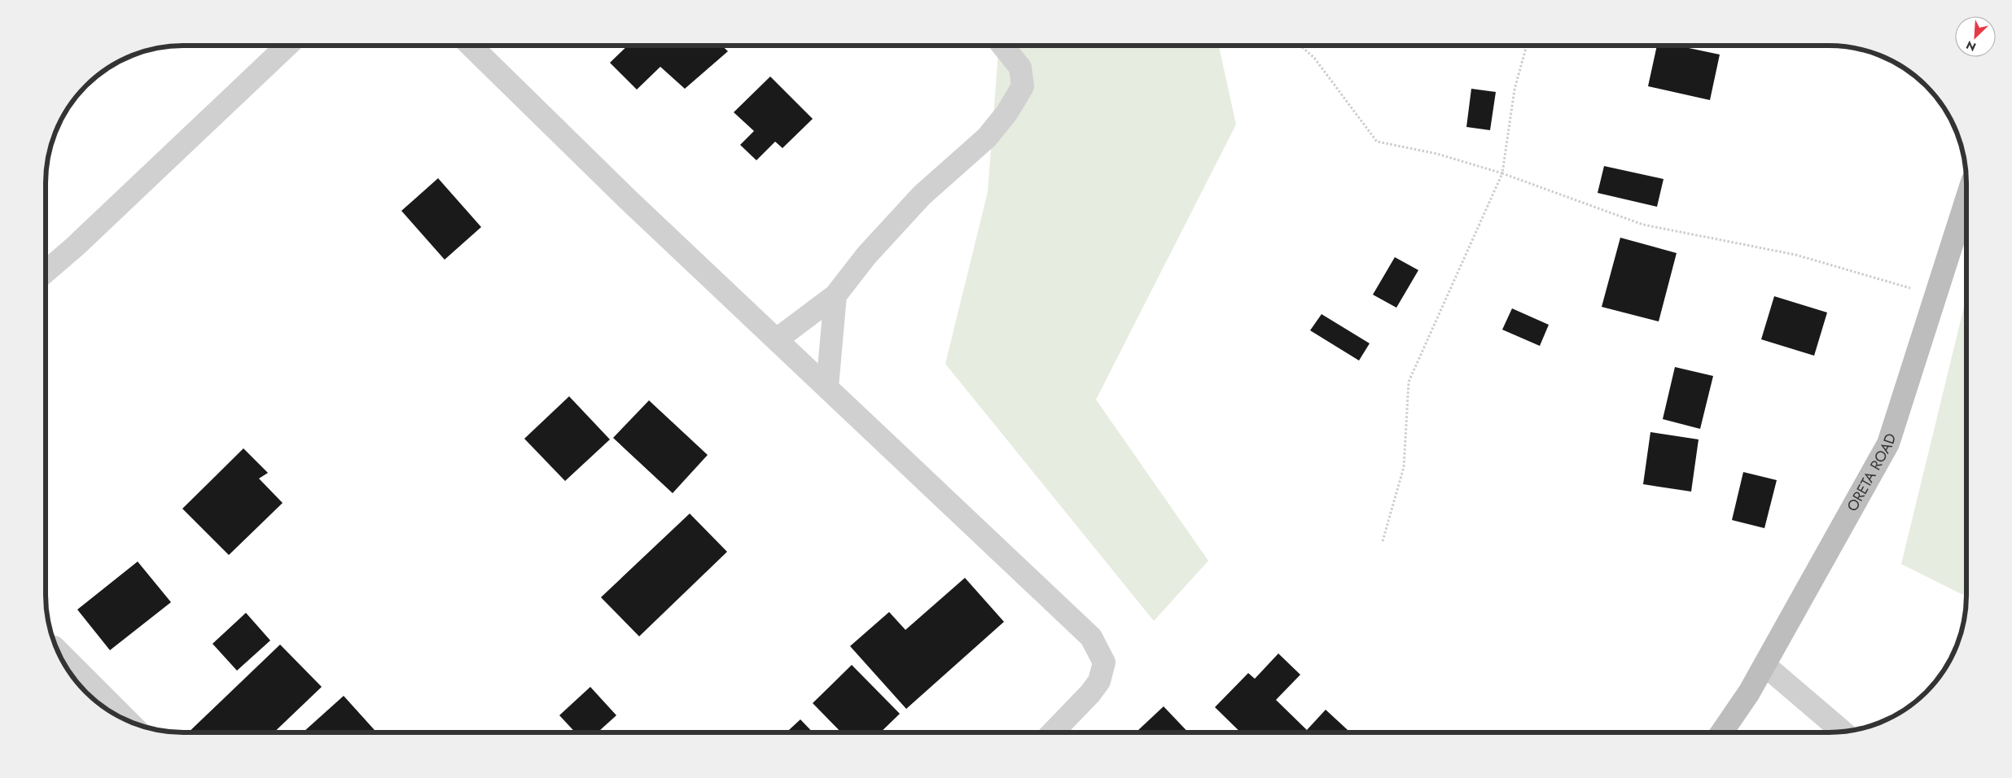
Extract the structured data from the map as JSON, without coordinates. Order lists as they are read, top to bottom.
{
  "streets": {
    "street": ["ORETA ROAD"]
  },
  "north": "bottom left"
}
